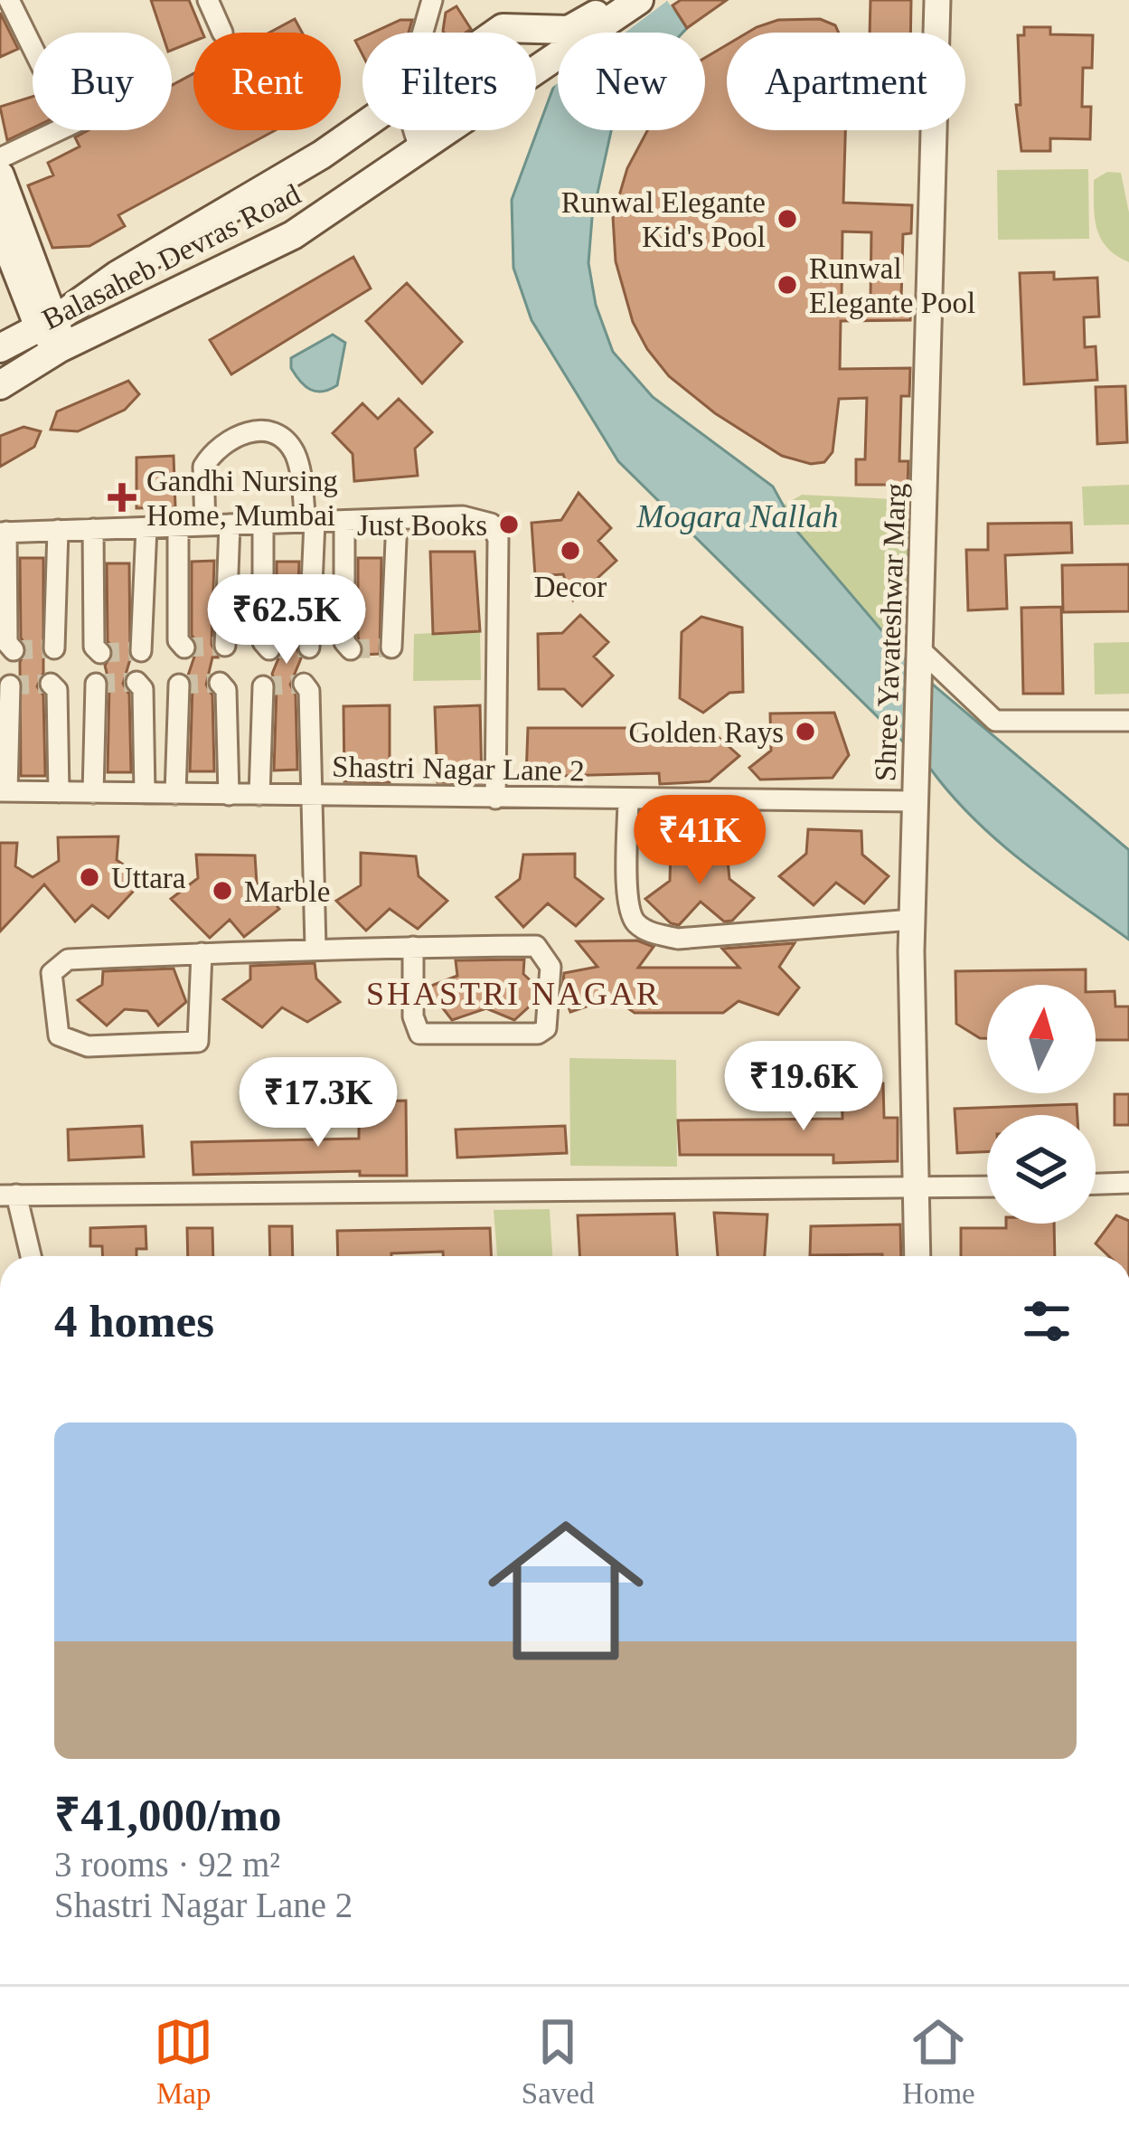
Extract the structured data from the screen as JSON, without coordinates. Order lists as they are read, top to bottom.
{
  "streets": {
    "main road": ["Balasaheb Devras Road"],
    "street": ["Shree Yavateshwar Marg", "Shastri Nagar Lane 2"]
  },
  "crossings": [
    ["Shree Yavateshwar Marg", "Shastri Nagar Lane 2"]
  ],
  "districts": ["SHASTRI NAGAR"],
  "water": ["Mogara Nallah"],
  "places": {
    "other": [
      "Runwal Elegante Kid's Pool",
      "Runwal Elegante Pool",
      "Just Books",
      "Decor",
      "Golden Rays",
      "Uttara",
      "Marble"
    ],
    "health": ["Gandhi Nursing Home, Mumbai"]
  },
  "north": "top",
  "page": {
    "chip": [
      "Buy",
      "Rent",
      "Filters",
      "New",
      "Apartment"
    ],
    "price": [
      "₹62.5K",
      "₹41K",
      "₹19.6K",
      "₹17.3K"
    ],
    "heading": "4 homes",
    "list": [
      {
        "name": "₹41,000/mo",
        "note": "3 rooms · 92 m² · Shastri Nagar Lane 2"
      }
    ],
    "tabs": ["Map", "Saved", "Home"]
  }
}
